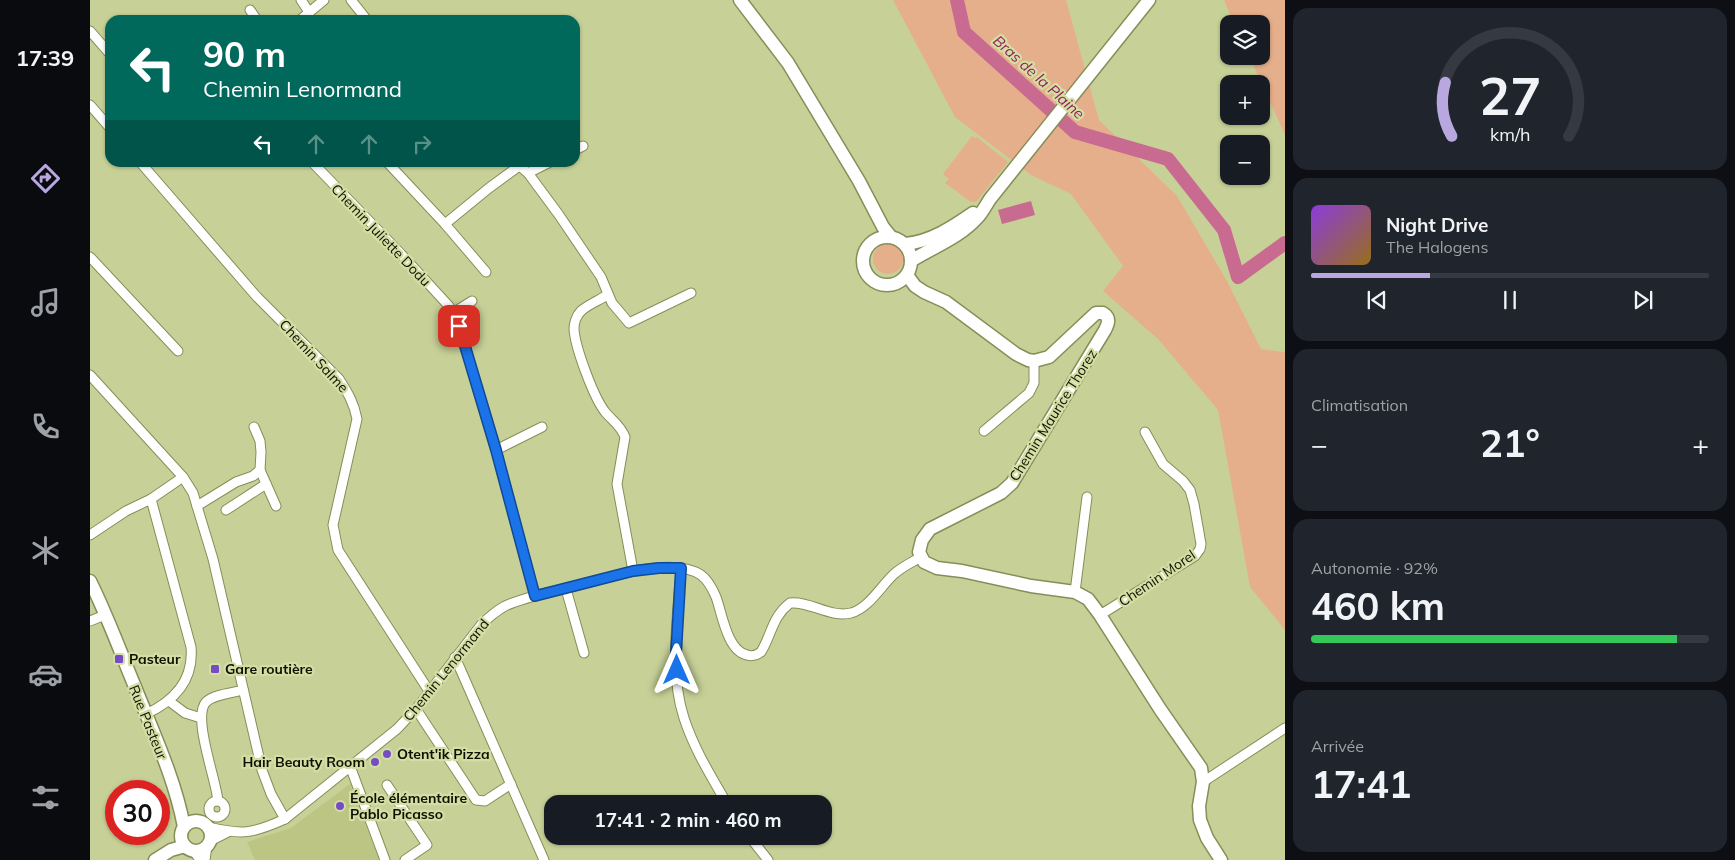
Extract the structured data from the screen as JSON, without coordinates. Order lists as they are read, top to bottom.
{
  "streets": {
    "main road": ["Chemin Maurice Thorez", "Rue Pasteur"],
    "street": [
      "Chemin Juliette Dodu",
      "Chemin Salme",
      "Chemin Morel",
      "Chemin Lenormand"
    ]
  },
  "crossings": [
    ["Chemin Juliette Dodu", "Chemin Lenormand"],
    ["Chemin Salme", "Chemin Lenormand"],
    ["Chemin Maurice Thorez", "Chemin Lenormand"]
  ],
  "water": ["Bras de la Plaine"],
  "places": {
    "transit": ["Pasteur", "Gare routière"],
    "other": ["Otent'ik Pizza", "Hair Beauty Room", "École élémentaire Pablo Picasso"]
  },
  "page": {
    "tabs": "17:39",
    "map_buttons": ["+", "−"],
    "turn": ["90 m", "Chemin Lenormand"],
    "song": ["Night Drive", "The Halogens"],
    "tile": [
      "Climatisation",
      ["Autonomie · 92%", "460 km"],
      ["Arrivée", "17:41"]
    ],
    "heat": ["−", "21°", "+"],
    "limit": "30",
    "trip": "17:41 · 2 min · 460 m",
    "gauge": ["27", "km/h"]
  }
}
